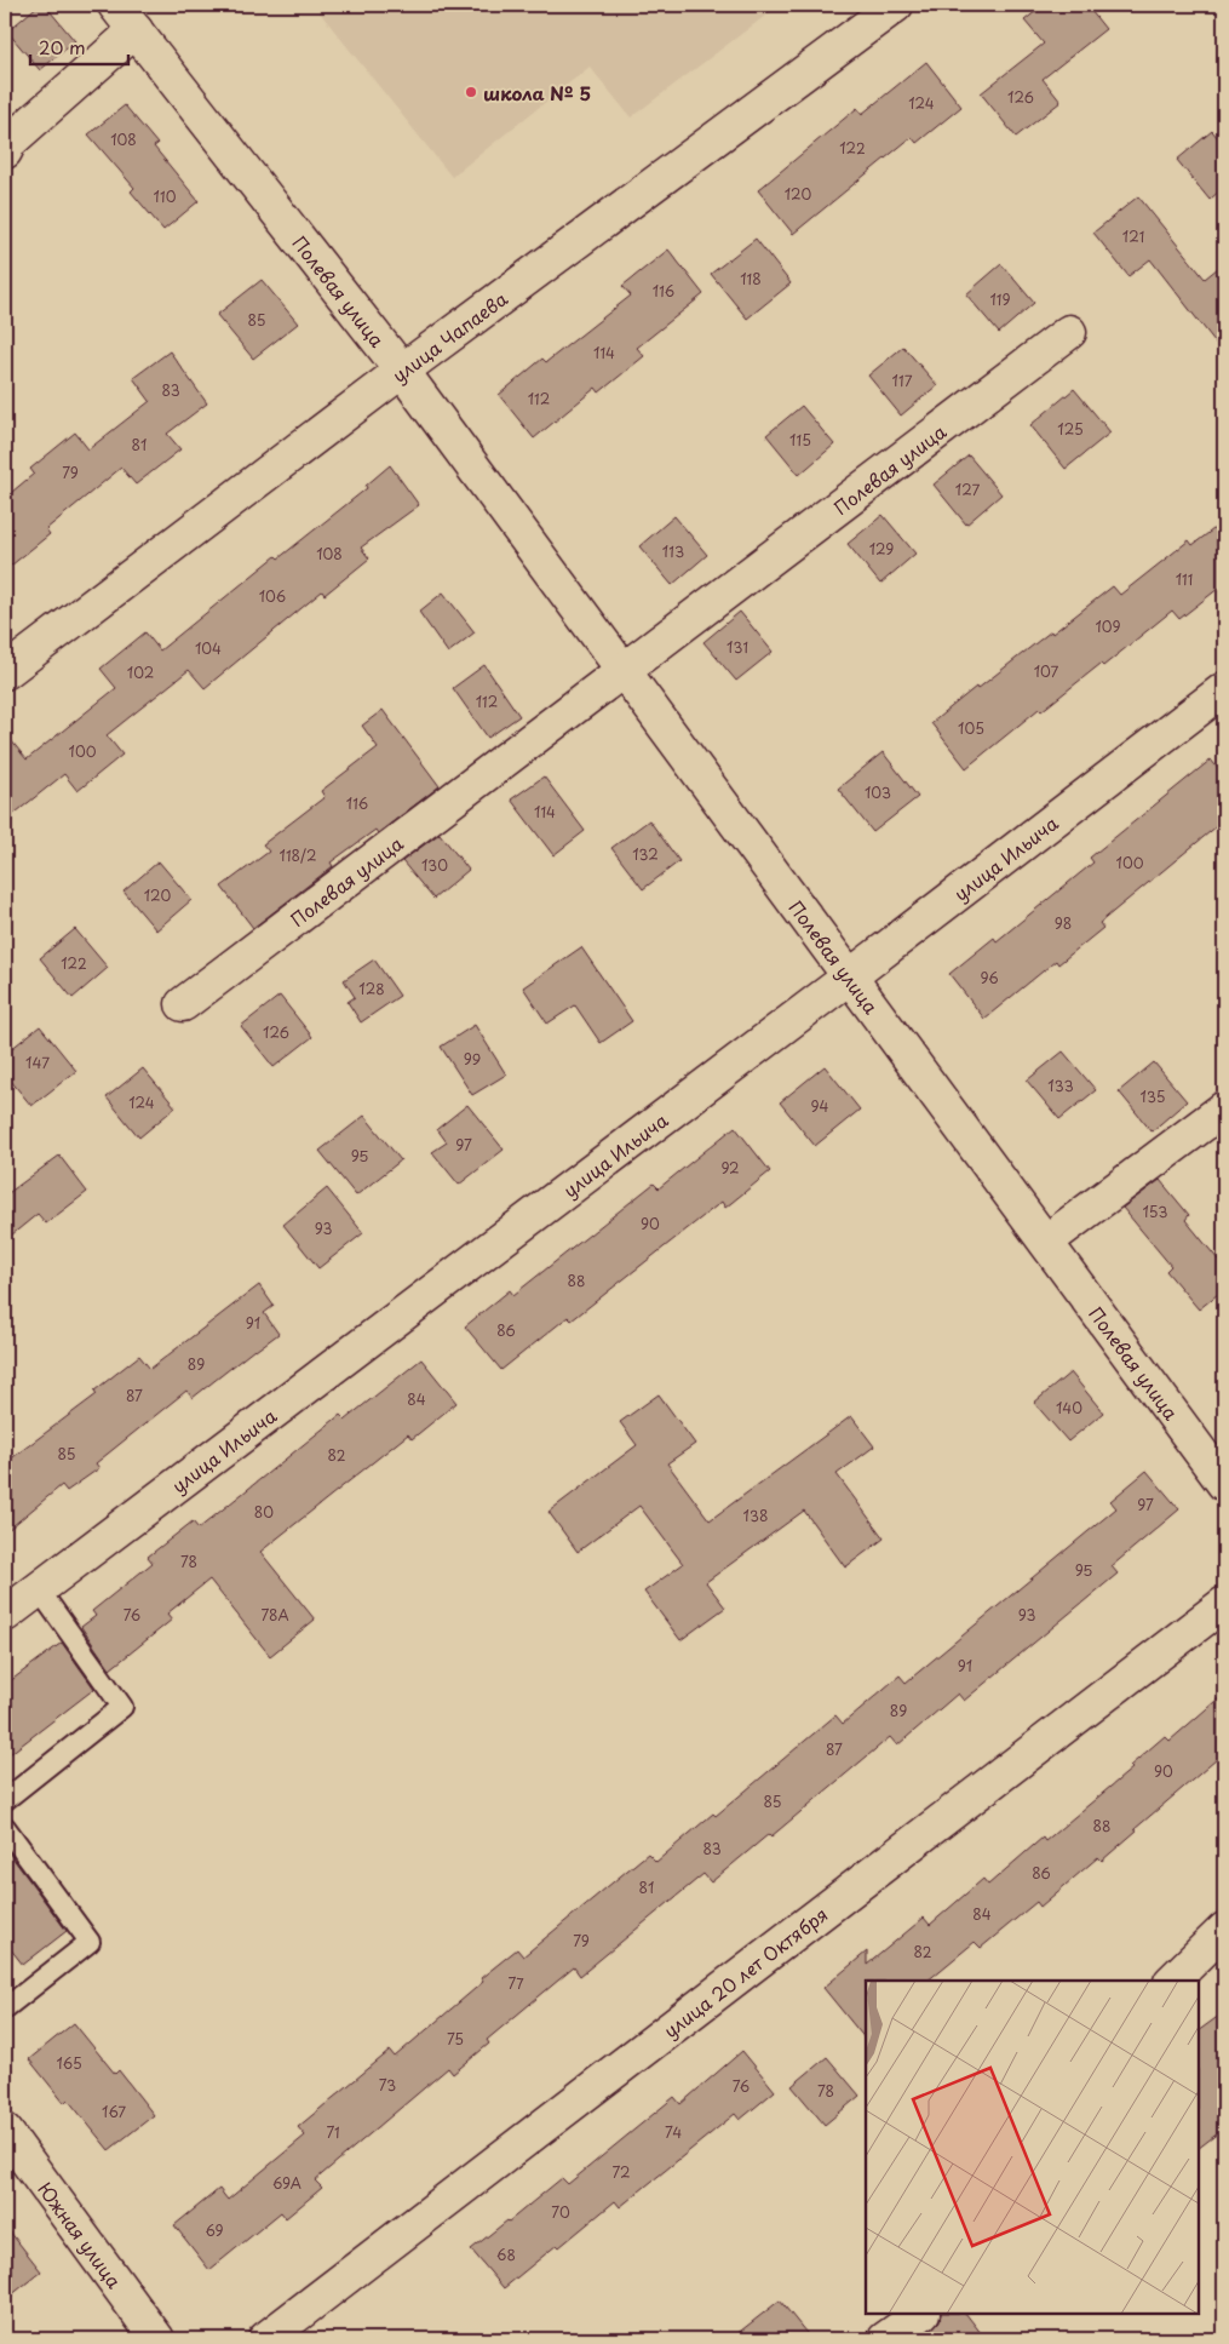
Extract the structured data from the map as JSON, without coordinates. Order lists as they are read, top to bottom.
{
  "streets": {
    "street": [
      "Полевая улица",
      "улица Чапаева",
      "улица Ильича",
      "улица 20 лет Октября",
      "Южная улица"
    ]
  },
  "crossings": [
    ["Полевая улица", "улица Чапаева"],
    ["Полевая улица", "улица Ильича"]
  ],
  "places": ["школа № 5"],
  "house_numbers": [
    "126",
    "124",
    "108",
    "122",
    "120",
    "110",
    "121",
    "118",
    "116",
    "119",
    "85",
    "114",
    "117",
    "83",
    "112",
    "125",
    "115",
    "81",
    "79",
    "127",
    "129",
    "113",
    "108",
    "111",
    "106",
    "109",
    "131",
    "104",
    "107",
    "102",
    "112",
    "105",
    "100",
    "103",
    "116",
    "114",
    "132",
    "118/2",
    "100",
    "130",
    "120",
    "98",
    "122",
    "96",
    "128",
    "126",
    "99",
    "147",
    "133",
    "135",
    "124",
    "94",
    "97",
    "95",
    "92",
    "153",
    "90",
    "93",
    "88",
    "91",
    "86",
    "89",
    "87",
    "84",
    "140",
    "85",
    "82",
    "97",
    "80",
    "138",
    "78",
    "95",
    "76",
    "78А",
    "93",
    "91",
    "89",
    "87",
    "90",
    "85",
    "88",
    "83",
    "86",
    "81",
    "84",
    "79",
    "82",
    "77",
    "75",
    "165",
    "73",
    "76",
    "78",
    "167",
    "71",
    "74",
    "72",
    "69А",
    "70",
    "69",
    "68"
  ],
  "scale_bar": "20 m"
}
